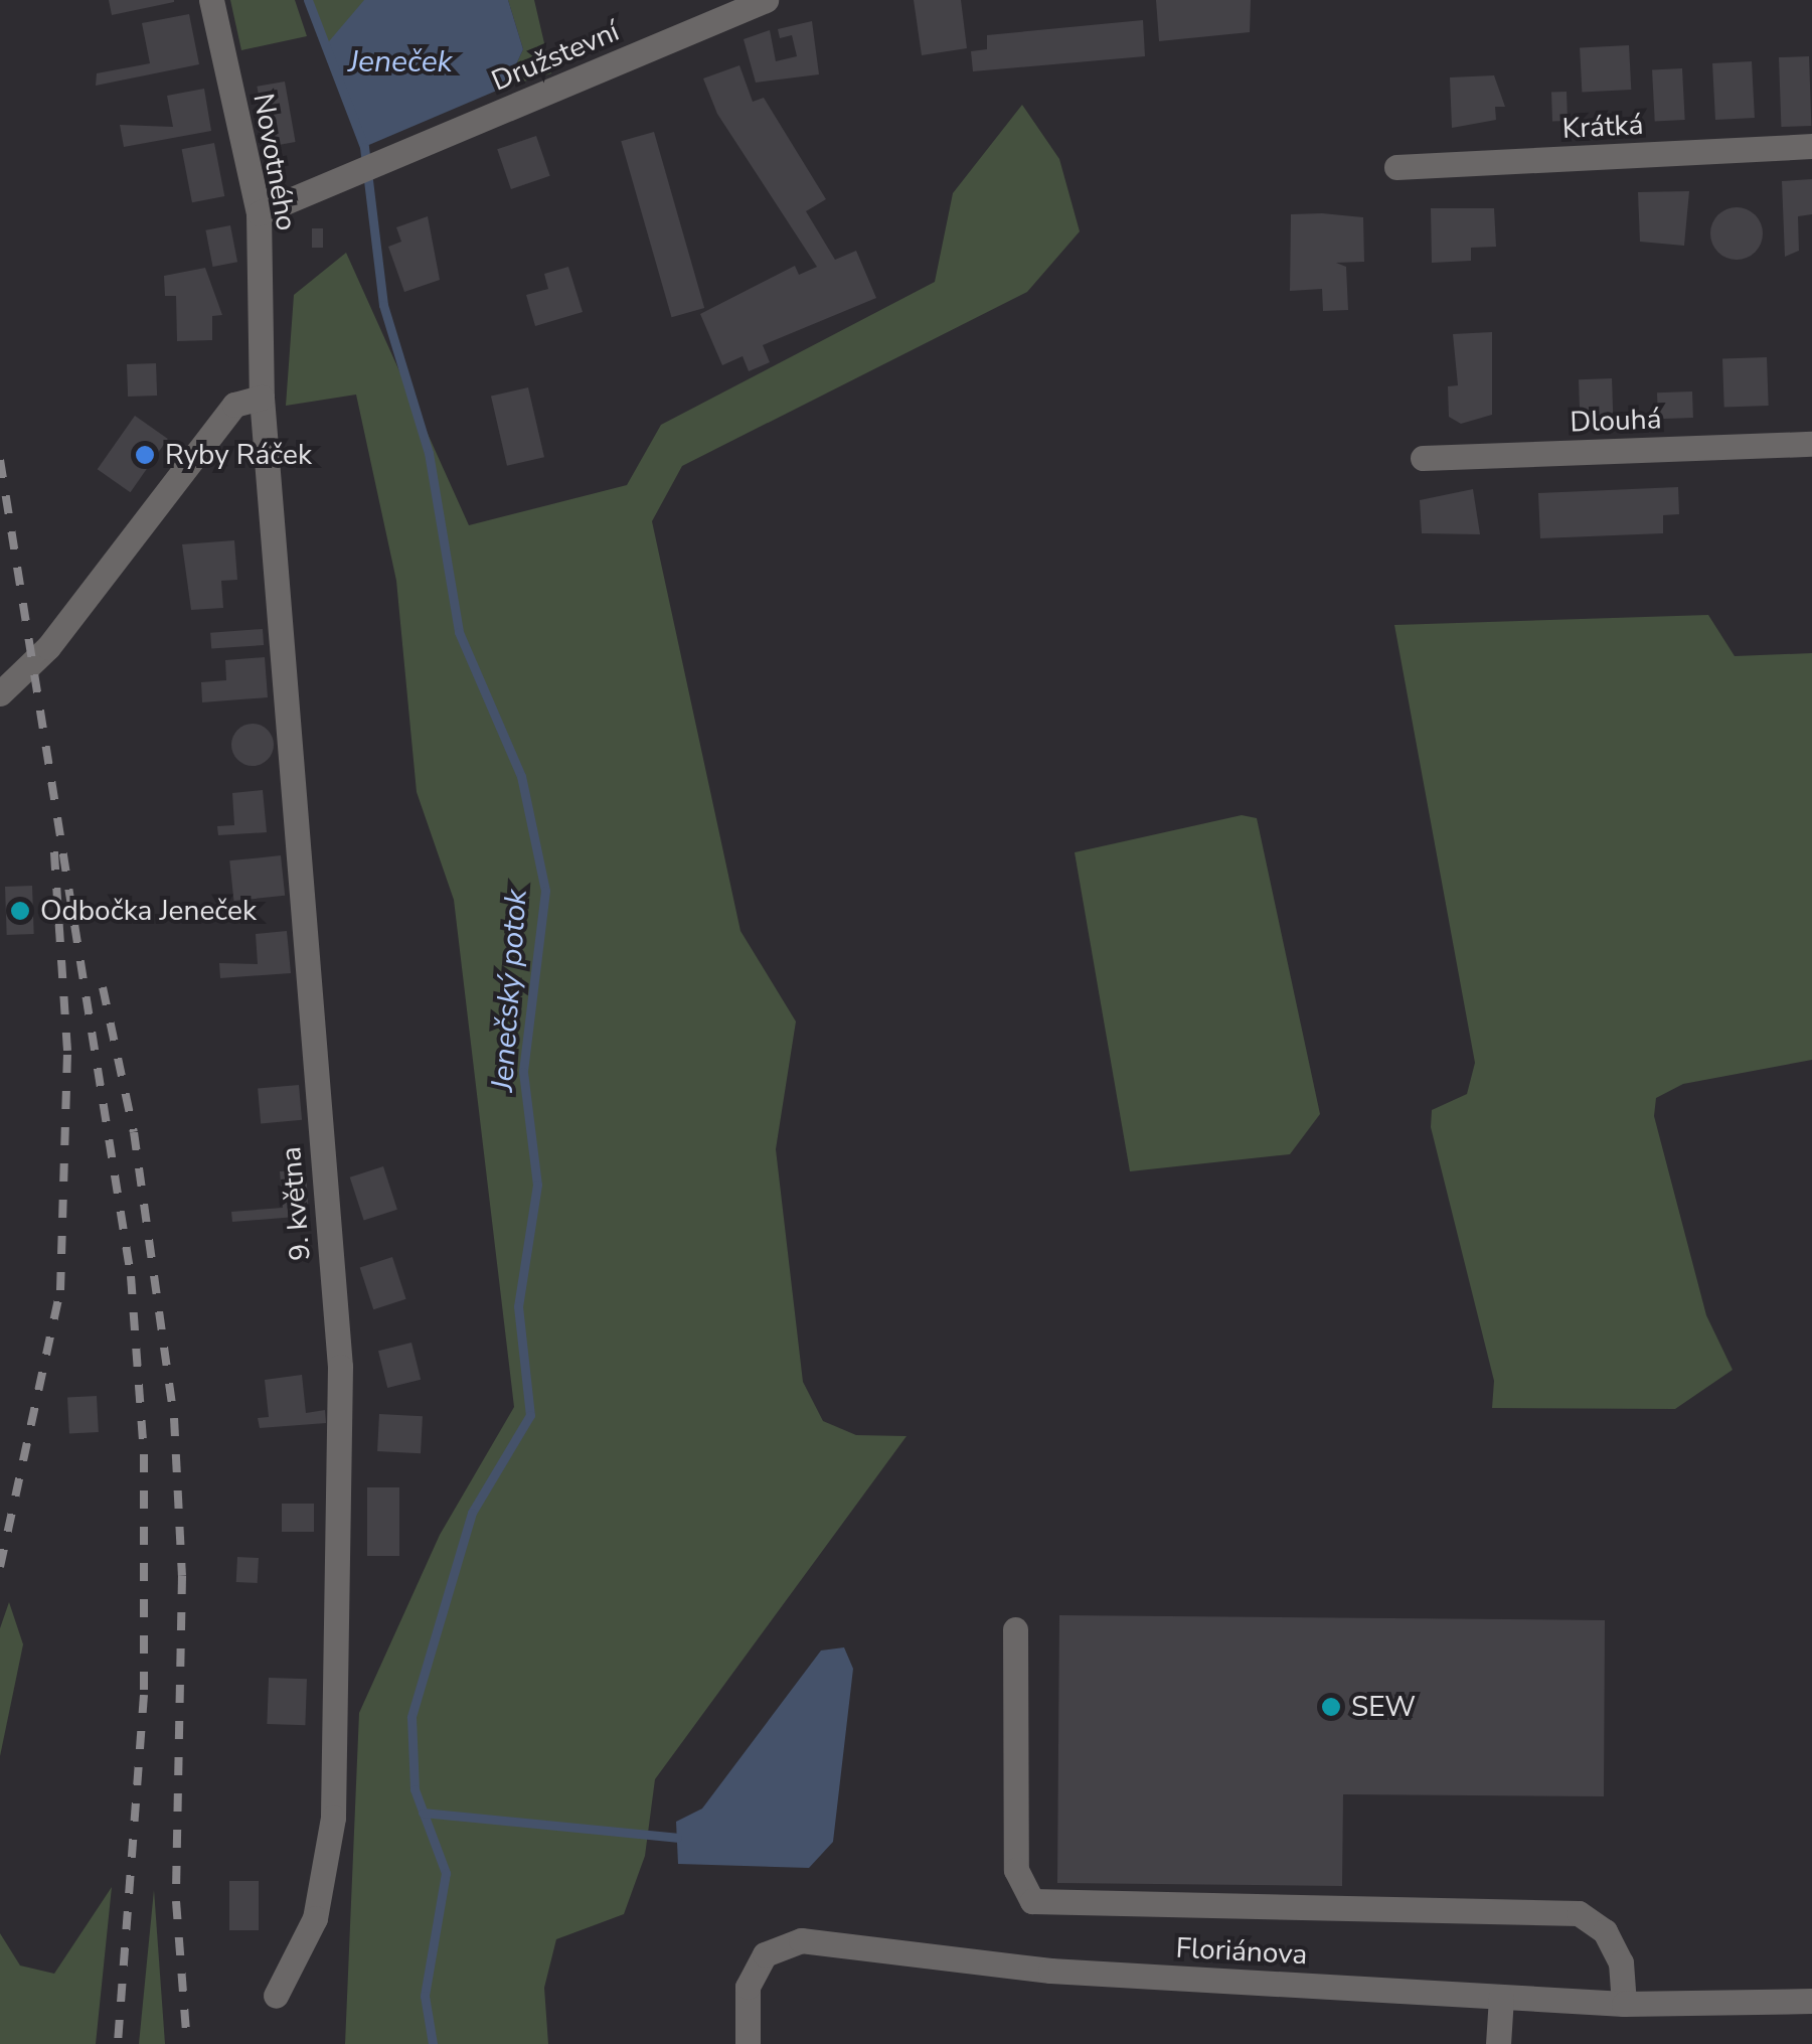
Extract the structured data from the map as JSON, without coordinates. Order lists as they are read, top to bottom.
{
  "streets": {
    "street": [
      "Družstevní",
      "Krátká",
      "Novotného",
      "Dlouhá",
      "9. května",
      "Floriánova"
    ]
  },
  "crossings": [
    ["Družstevní", "Novotného"],
    ["Novotného", "9. května"]
  ],
  "water": ["Jeneček", "Jenečský potok"],
  "places": ["Ryby Ráček", "Odbočka Jeneček", "SEW"]
}
